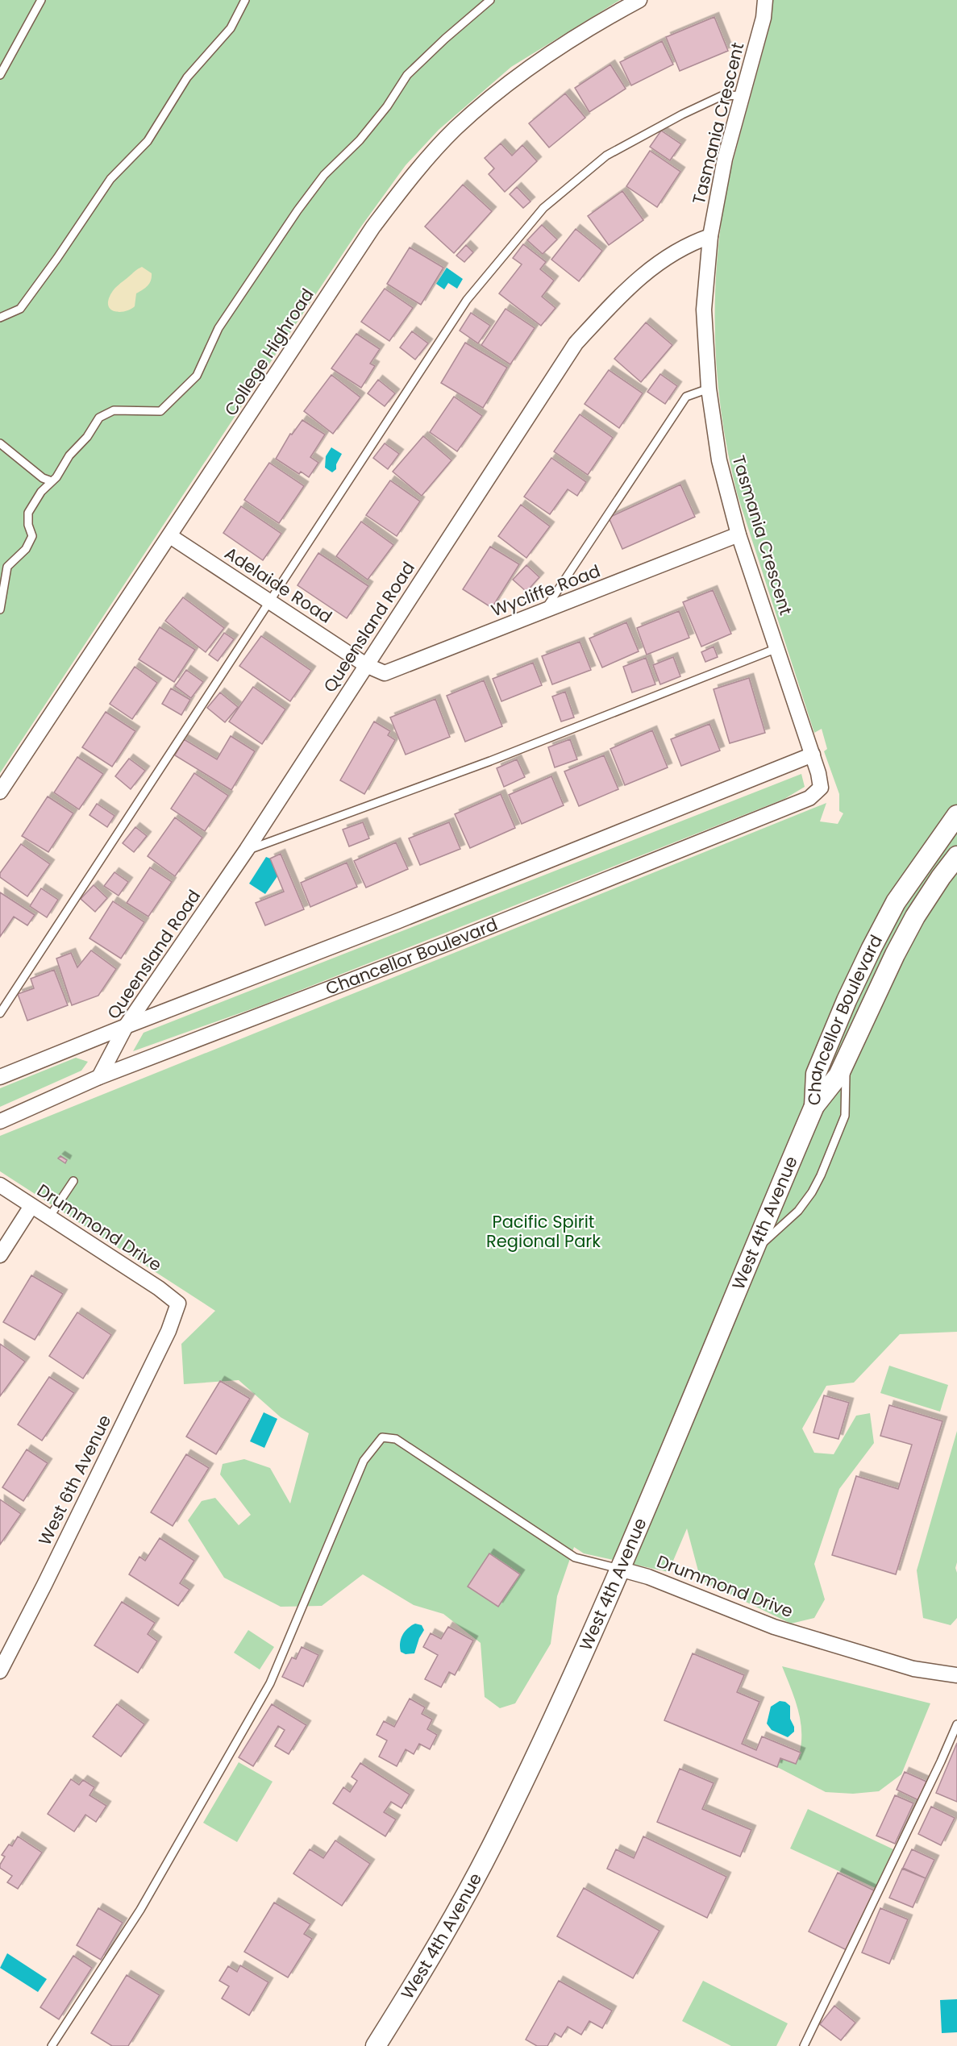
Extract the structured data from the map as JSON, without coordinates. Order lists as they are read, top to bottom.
{
  "streets": {
    "main road": ["Chancellor Boulevard", "West 4th Avenue"],
    "street": [
      "Tasmania Crescent",
      "College Highroad",
      "Adelaide Road",
      "Wycliffe Road",
      "Queensland Road",
      "Drummond Drive",
      "West 6th Avenue"
    ]
  },
  "crossings": [
    ["Tasmania Crescent", "Wycliffe Road"],
    ["Tasmania Crescent", "Queensland Road"],
    ["Tasmania Crescent", "Chancellor Boulevard"],
    ["College Highroad", "Adelaide Road"],
    ["Adelaide Road", "Wycliffe Road"],
    ["Adelaide Road", "Queensland Road"],
    ["Wycliffe Road", "Queensland Road"],
    ["Queensland Road", "Chancellor Boulevard"],
    ["Chancellor Boulevard", "West 4th Avenue"],
    ["West 4th Avenue", "Drummond Drive"],
    ["Drummond Drive", "West 6th Avenue"]
  ],
  "parks": ["Pacific Spirit Regional Park"]
}
